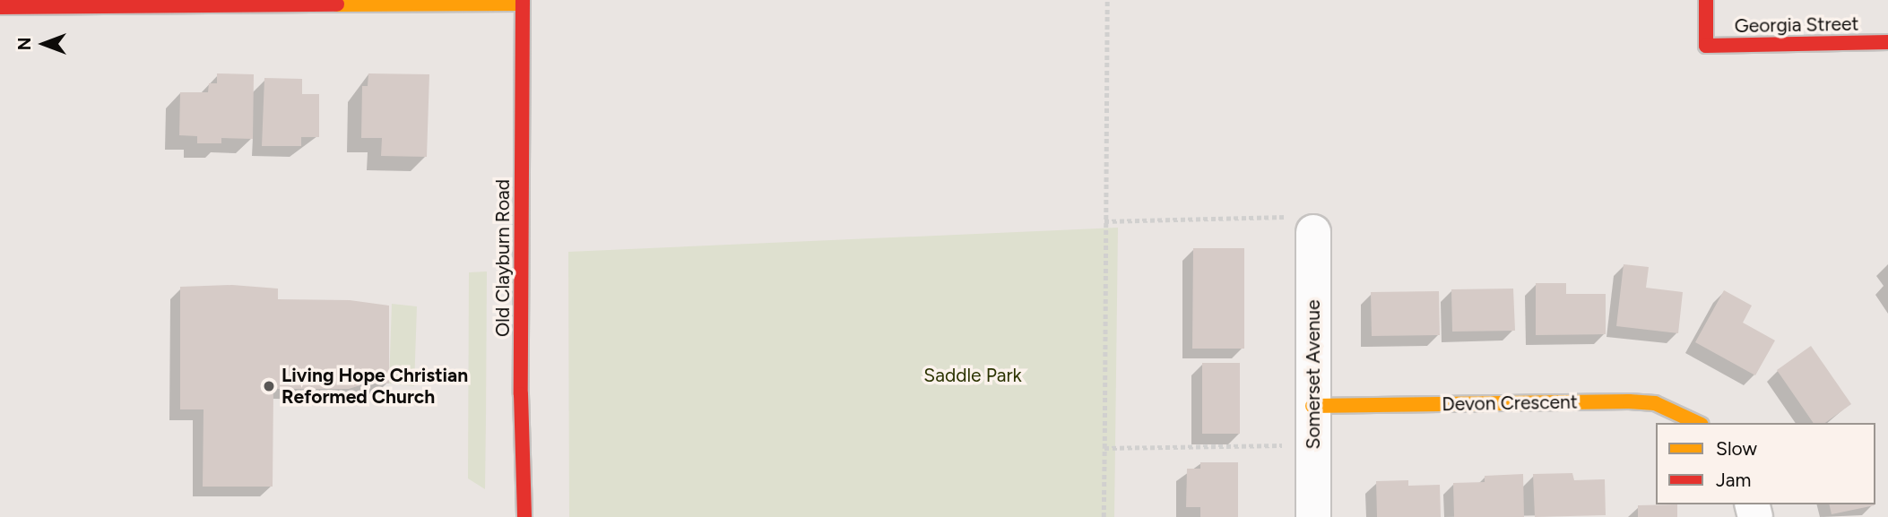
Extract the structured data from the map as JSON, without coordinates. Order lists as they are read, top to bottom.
{
  "streets": {
    "street": [
      "Georgia Street",
      "Old Clayburn Road",
      "Somerset Avenue",
      "Devon Crescent"
    ]
  },
  "crossings": [
    ["Somerset Avenue", "Devon Crescent"]
  ],
  "parks": ["Saddle Park"],
  "places": ["Living Hope Christian Reformed Church"],
  "legend": ["Slow", "Jam"],
  "north": "left"
}
